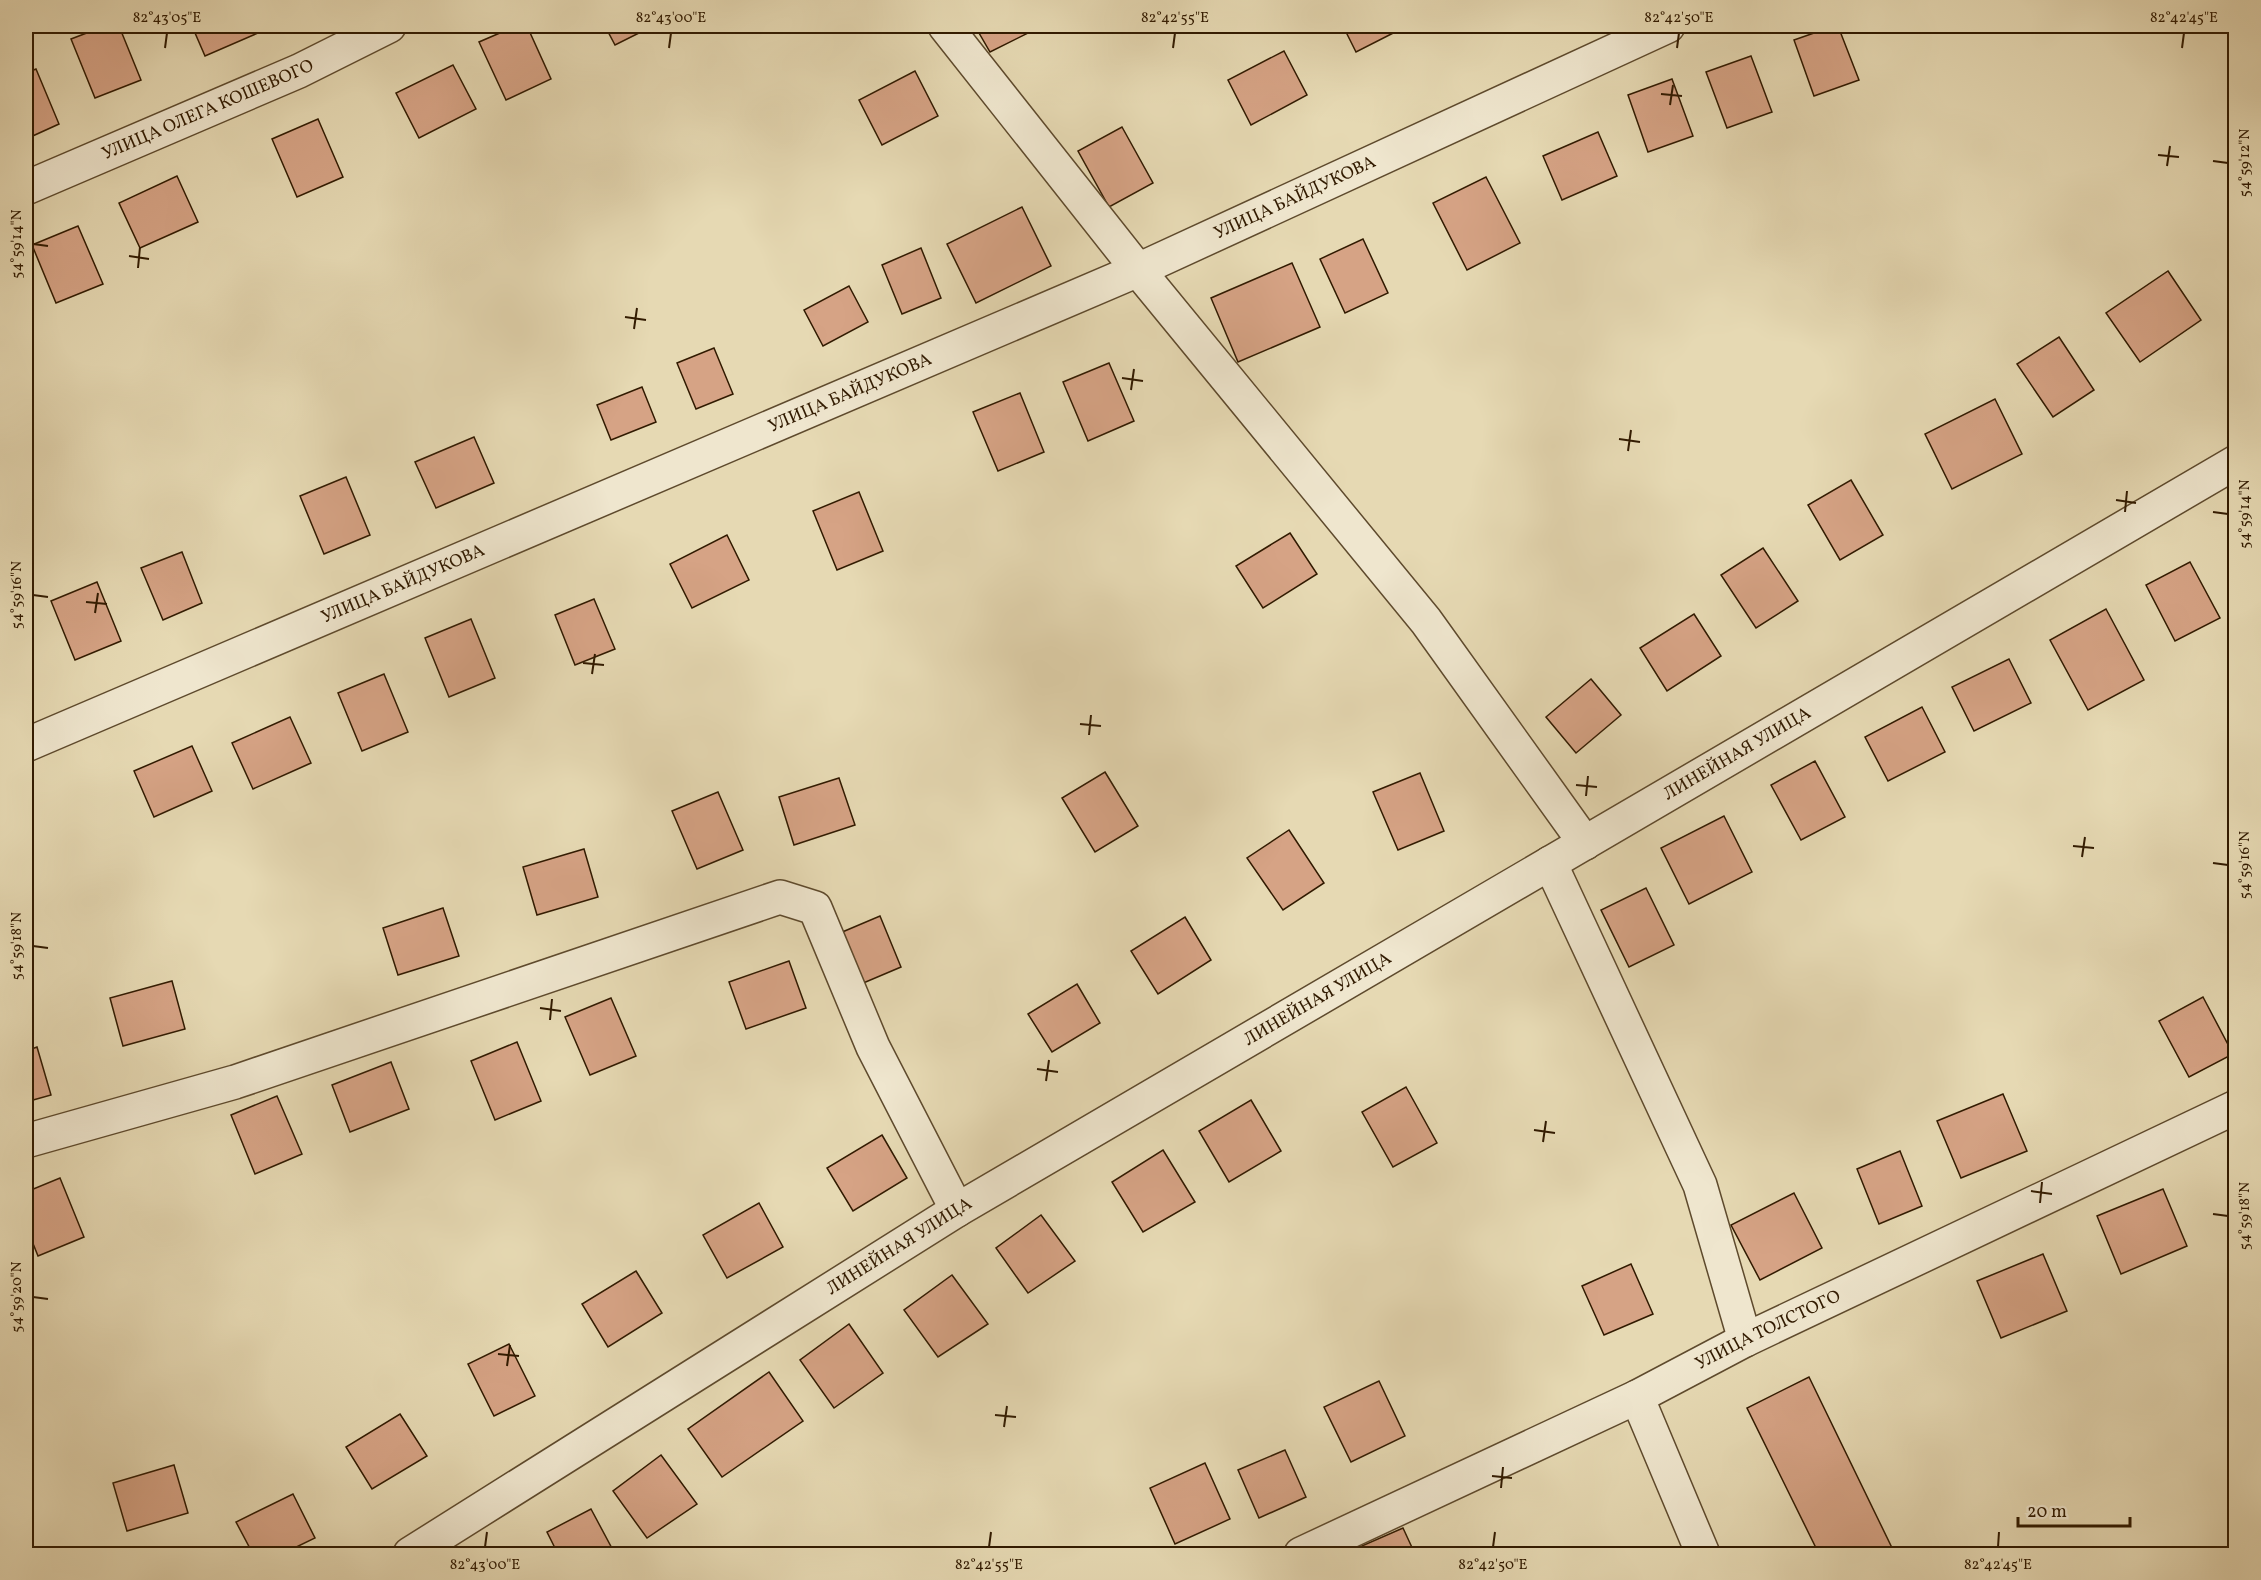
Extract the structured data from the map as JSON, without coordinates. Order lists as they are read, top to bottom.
{
  "streets": {
    "street": [
      "УЛИЦА ОЛЕГА КОШЕВОГО",
      "УЛИЦА БАЙДУКОВА",
      "ЛИНЕЙНАЯ УЛИЦА",
      "УЛИЦА ТОЛСТОГО"
    ]
  },
  "scale_bar": "20 m",
  "coordinates": [
    "82°43'05\"E",
    "82°43'00\"E",
    "82°42'55\"E",
    "82°42'50\"E",
    "82°42'45\"E",
    "54°59'12\"N",
    "54°59'14\"N",
    "54°59'16\"N",
    "54°59'18\"N",
    "54°59'20\"N"
  ]
}
